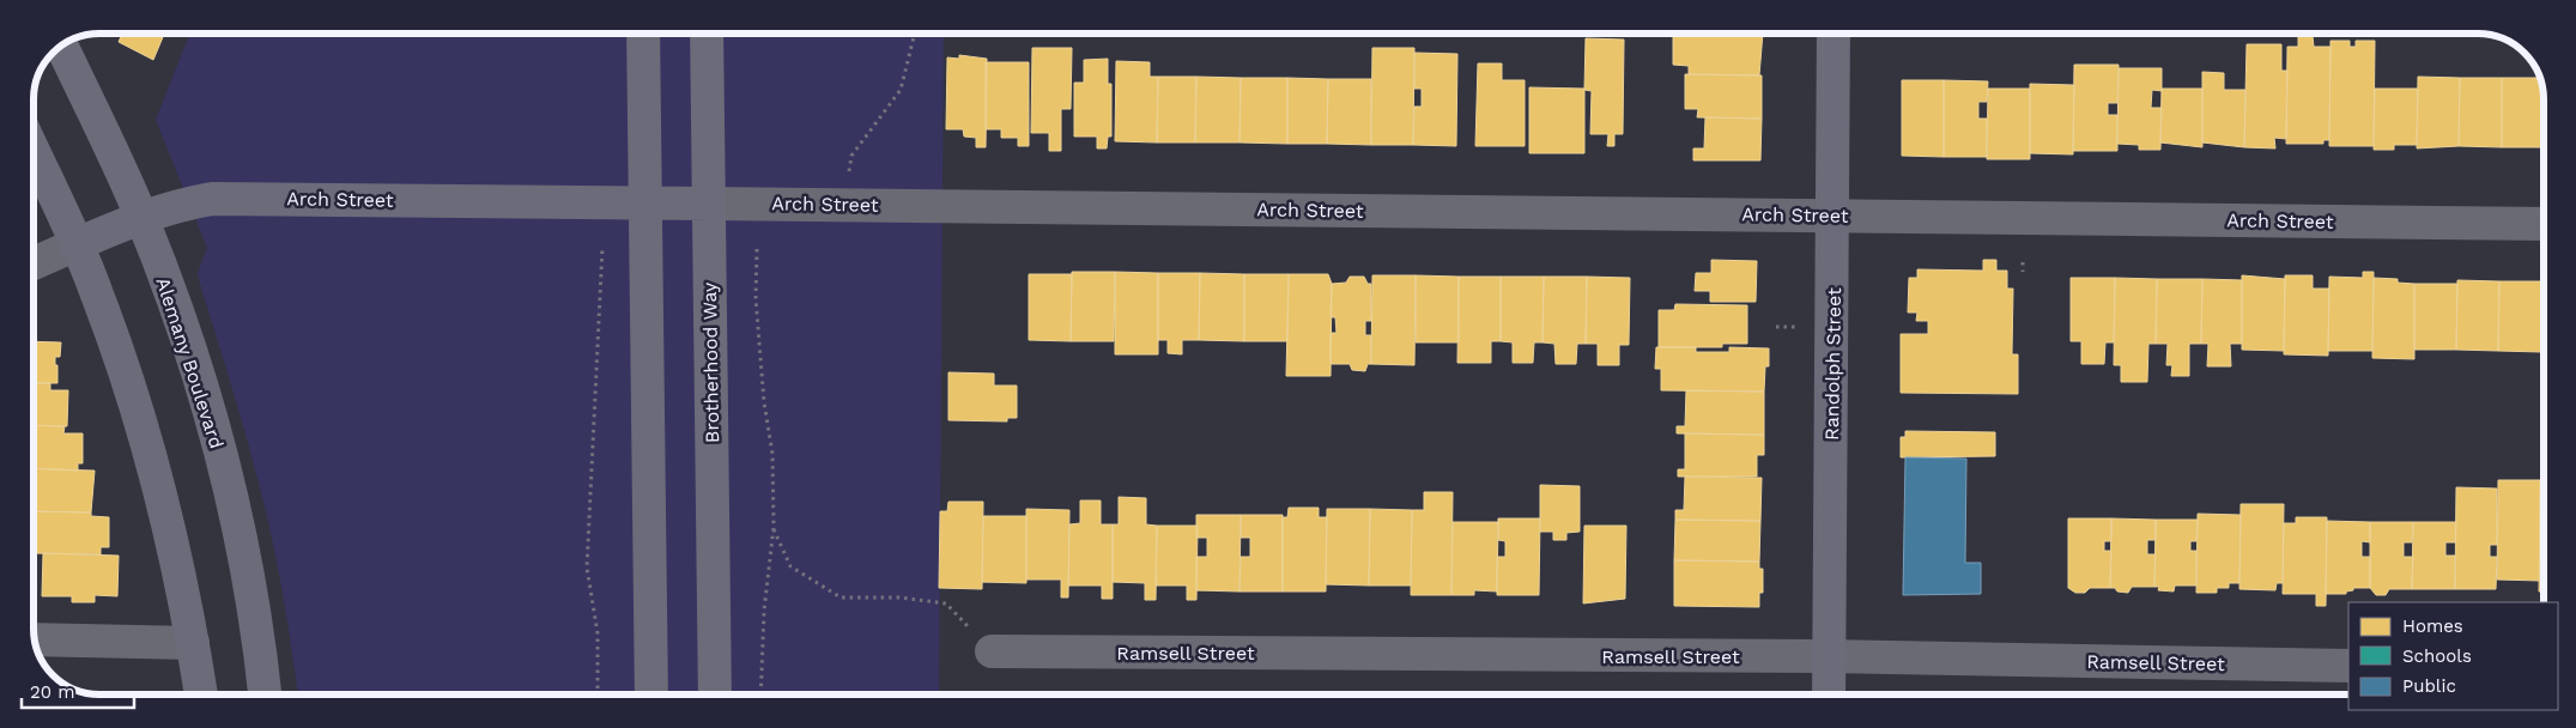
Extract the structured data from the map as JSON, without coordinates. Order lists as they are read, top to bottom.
{
  "streets": {
    "main road": [
      "Arch Street",
      "Alemany Boulevard",
      "Brotherhood Way",
      "Randolph Street"
    ],
    "street": ["Ramsell Street"]
  },
  "crossings": [
    ["Arch Street", "Alemany Boulevard"],
    ["Arch Street", "Brotherhood Way"],
    ["Arch Street", "Randolph Street"],
    ["Randolph Street", "Ramsell Street"]
  ],
  "legend": ["Homes", "Schools", "Public"],
  "scale_bar": "20 m"
}
